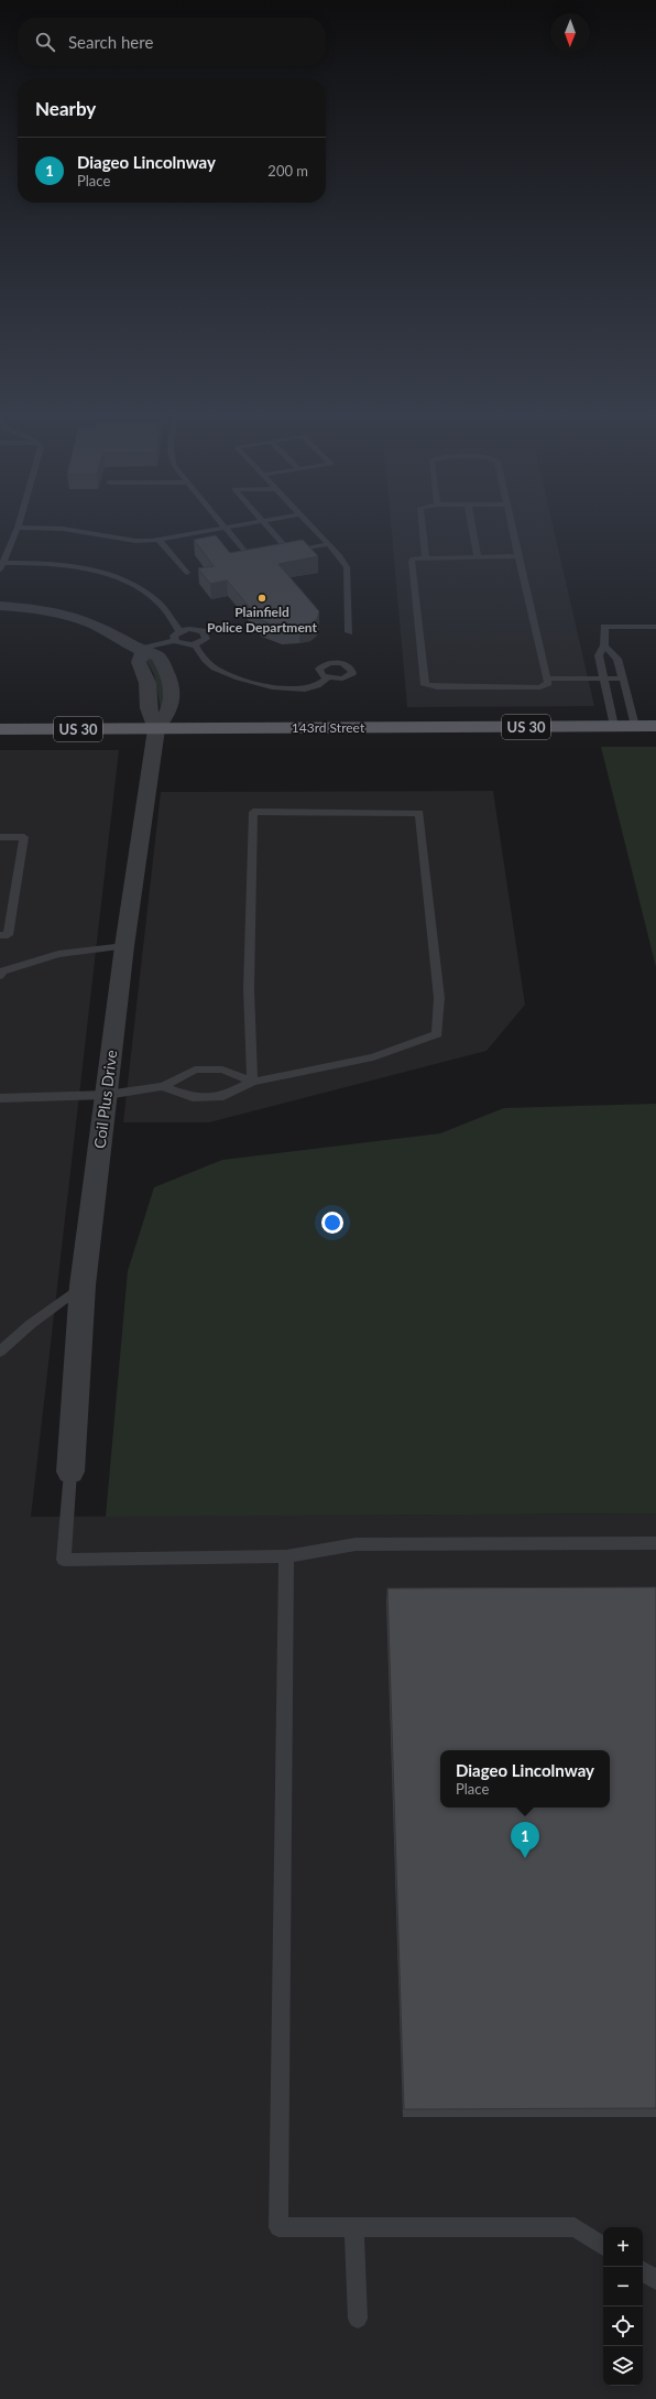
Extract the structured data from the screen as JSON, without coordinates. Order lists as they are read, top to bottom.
{
  "streets": {
    "main road": ["US 30", "143rd Street"],
    "street": ["Coil Plus Drive"]
  },
  "crossings": [
    ["143rd Street", "Coil Plus Drive"]
  ],
  "places": ["Plainfield Police Department"],
  "north": "bottom",
  "page": {
    "search": "Search here",
    "heading": "Nearby",
    "list": [
      {
        "mark": "1",
        "name": "Diageo Lincolnway",
        "note": "Place",
        "value": "200 m"
      }
    ],
    "popup": ["Diageo Lincolnway", "Place"],
    "pins": "1",
    "map_buttons": ["+", "−"]
  }
}
